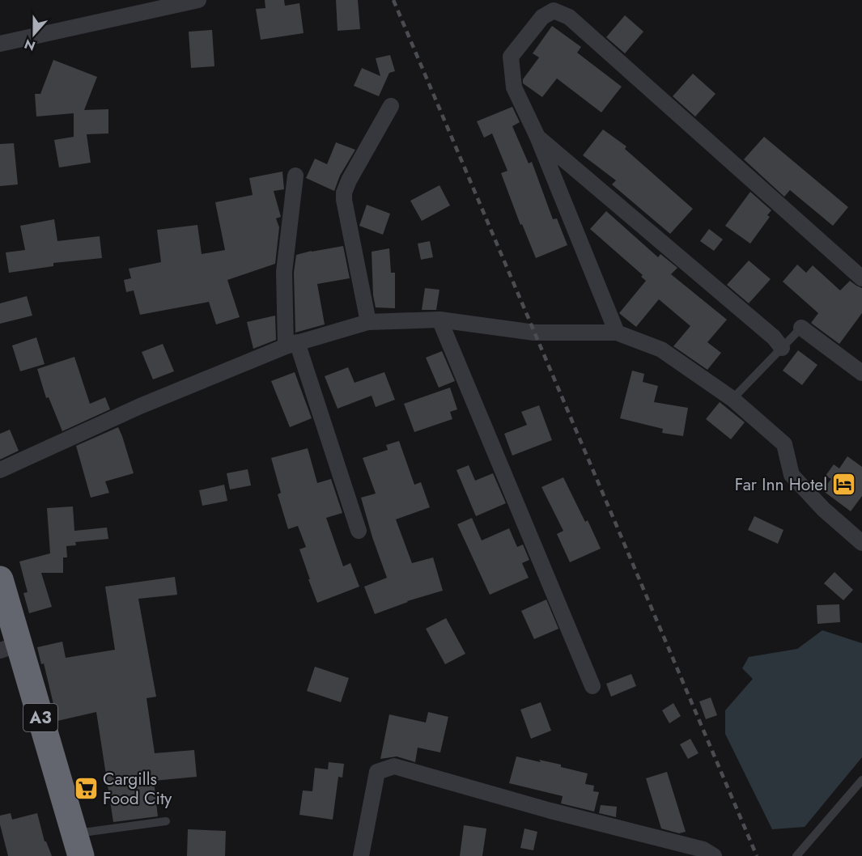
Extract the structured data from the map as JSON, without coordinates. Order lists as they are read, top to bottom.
{
  "streets": {
    "highway": ["A3"]
  },
  "places": {
    "hotel": ["Far Inn Hotel"],
    "supermarket": ["Cargills Food City"]
  },
  "north": "bottom"
}
